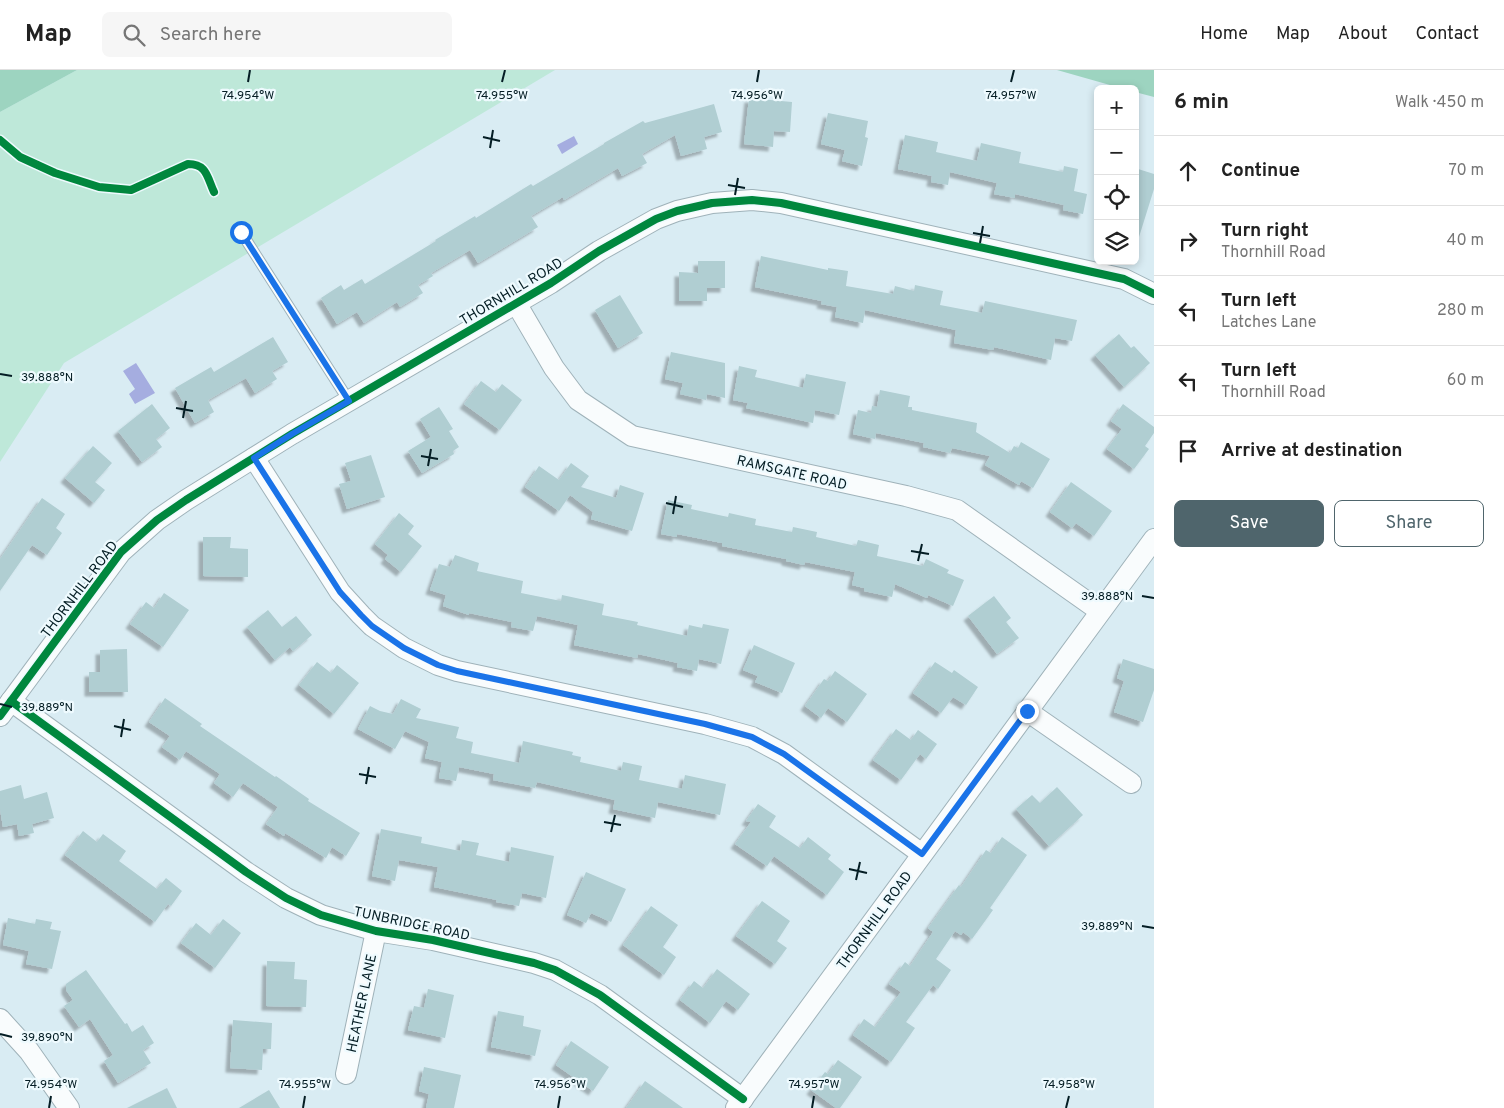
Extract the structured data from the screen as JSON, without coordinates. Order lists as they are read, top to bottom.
{
  "streets": {
    "street": [
      "THORNHILL ROAD",
      "RAMSGATE ROAD",
      "TUNBRIDGE ROAD",
      "HEATHER LANE"
    ]
  },
  "crossings": [
    ["THORNHILL ROAD", "RAMSGATE ROAD"],
    ["THORNHILL ROAD", "TUNBRIDGE ROAD"],
    ["TUNBRIDGE ROAD", "HEATHER LANE"]
  ],
  "page": {
    "header": "Map",
    "search": "Search here",
    "nav": [
      "Home",
      "Map",
      "About",
      "Contact"
    ],
    "heading": ["6 min", "Walk · 450 m"],
    "map_buttons": ["+", "−"],
    "list": [
      ["Continue", "70 m"],
      ["Turn right", "Thornhill Road", "40 m"],
      ["Turn left", "Latches Lane", "280 m"],
      ["Turn left", "Thornhill Road", "60 m"],
      "Arrive at destination"
    ],
    "buttons": ["Save", "Share"]
  },
  "coordinates": [
    "74.954°W",
    "74.955°W",
    "74.956°W",
    "74.957°W",
    "39.888°N",
    "39.889°N",
    "39.890°N",
    "74.958°W"
  ]
}
